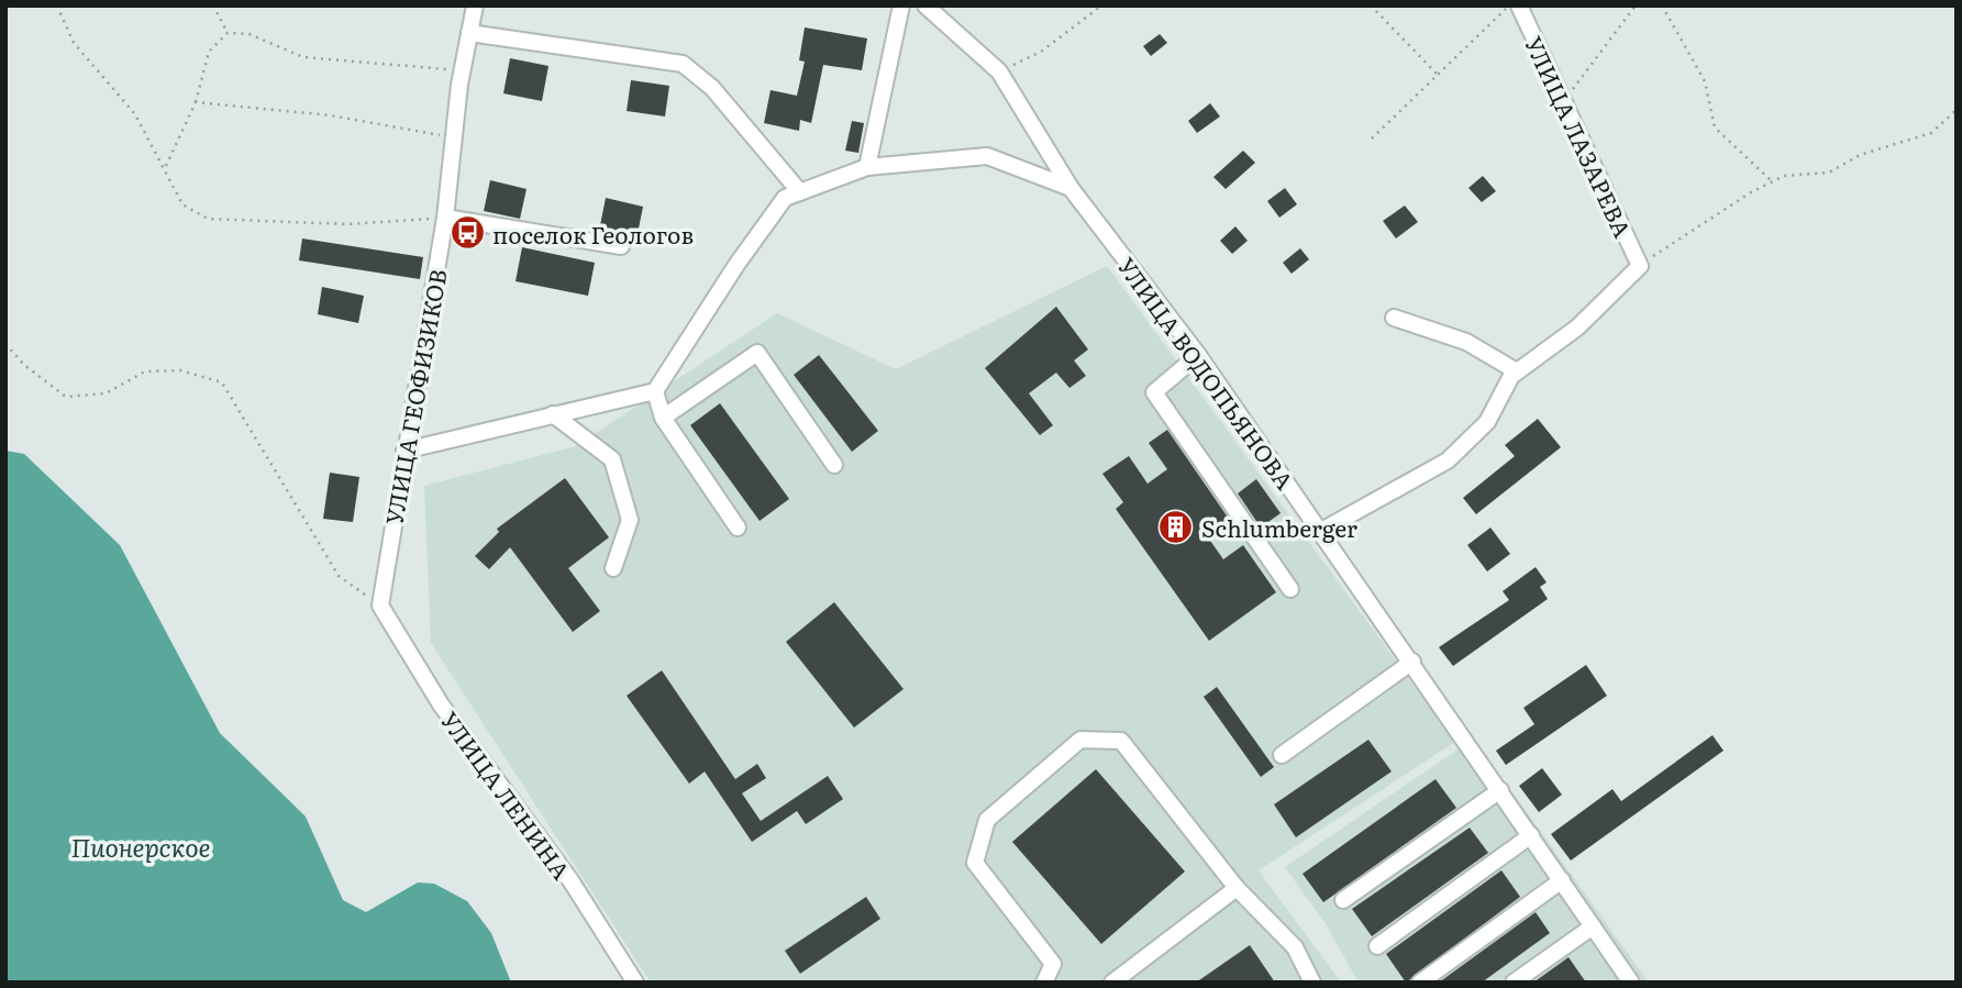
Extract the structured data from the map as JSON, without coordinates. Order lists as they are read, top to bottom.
{
  "streets": {
    "street": [
      "УЛИЦА ЛАЗАРЕВА",
      "УЛИЦА ВОДОПЬЯНОВА",
      "УЛИЦА ГЕОФИЗИКОВ",
      "УЛИЦА ЛЕНИНА"
    ]
  },
  "crossings": [
    ["УЛИЦА ГЕОФИЗИКОВ", "УЛИЦА ЛЕНИНА"]
  ],
  "water": ["Пионерское"],
  "places": {
    "bus stop": ["поселок Геологов"],
    "building": ["Schlumberger"]
  }
}
